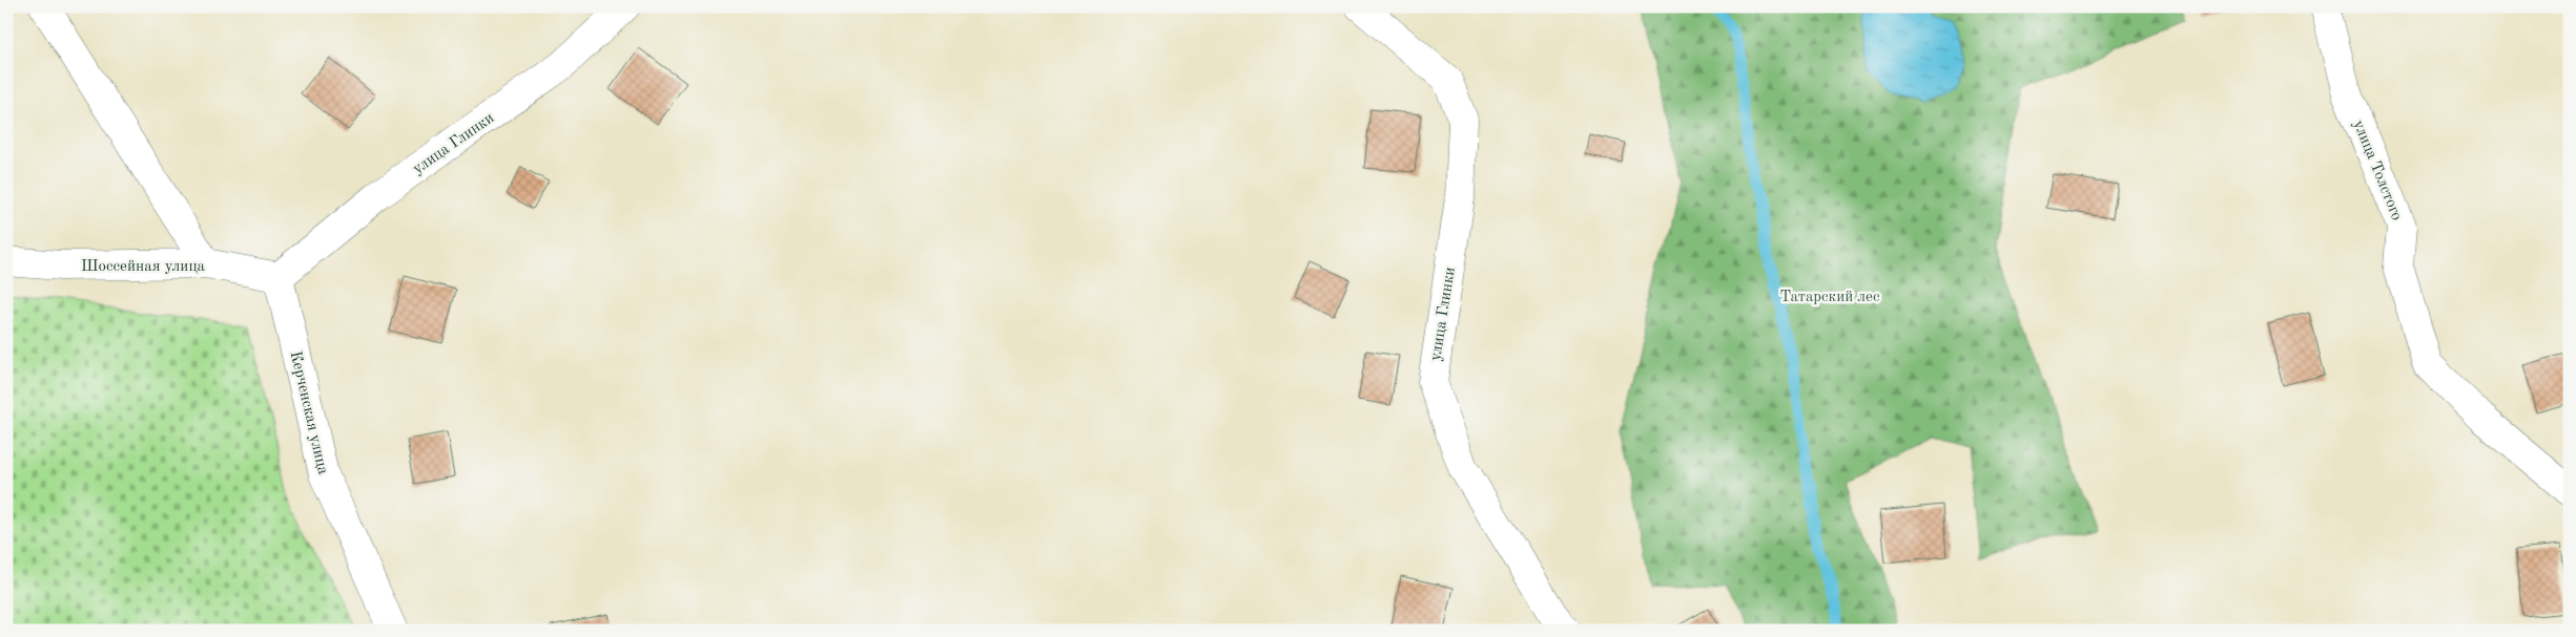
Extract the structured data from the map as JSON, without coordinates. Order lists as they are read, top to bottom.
{
  "streets": {
    "street": [
      "улица Глинки",
      "улица Толстого",
      "Шоссейная улица",
      "Керченская улица"
    ]
  },
  "crossings": [
    ["улица Глинки", "Шоссейная улица"],
    ["улица Глинки", "Керченская улица"],
    ["Шоссейная улица", "Керченская улица"]
  ],
  "parks": ["Татарский лес"]
}
